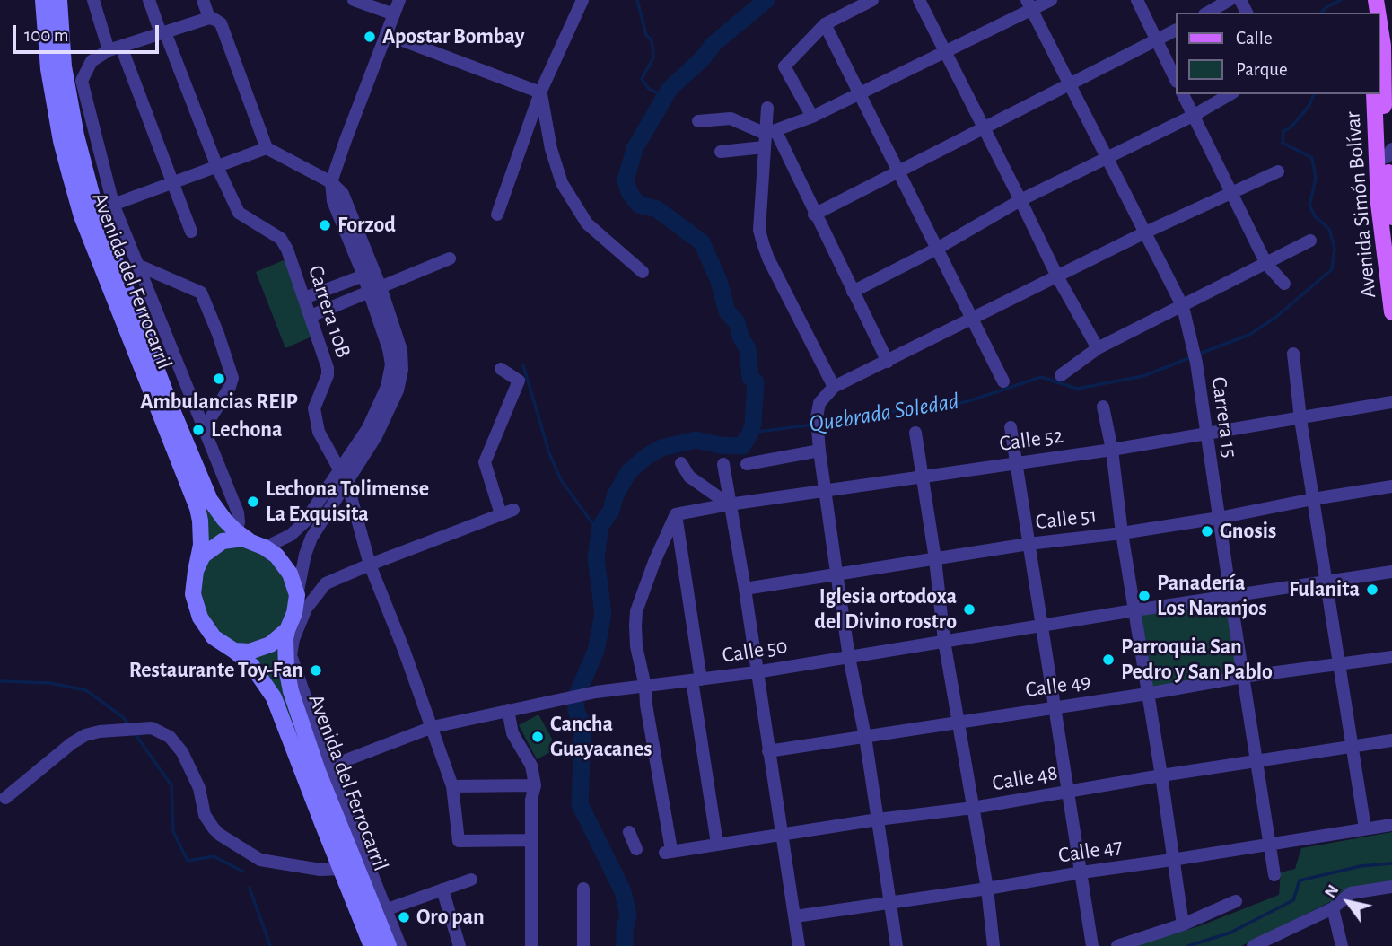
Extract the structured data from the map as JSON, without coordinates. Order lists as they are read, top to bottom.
{
  "streets": {
    "main road": ["Avenida Simón Bolívar", "Avenida del Ferrocarril"],
    "street": [
      "Carrera 10B",
      "Carrera 15",
      "Calle 52",
      "Calle 51",
      "Calle 50",
      "Calle 49",
      "Calle 48",
      "Calle 47"
    ]
  },
  "crossings": [
    ["Avenida del Ferrocarril", "Calle 50"],
    ["Carrera 10B", "Calle 50"],
    ["Carrera 15", "Calle 52"],
    ["Carrera 15", "Calle 51"],
    ["Carrera 15", "Calle 50"],
    ["Carrera 15", "Calle 49"],
    ["Carrera 15", "Calle 48"],
    ["Carrera 15", "Calle 47"],
    ["Calle 50", "Calle 48"]
  ],
  "water": ["Quebrada Soledad"],
  "places": [
    "Apostar Bombay",
    "Forzod",
    "Ambulancias REIP",
    "Lechona",
    "Lechona Tolimense La Exquisita",
    "Gnosis",
    "Fulanita",
    "Panadería Los Naranjos",
    "Iglesia ortodoxa del Divino rostro",
    "Parroquia San Pedro y San Pablo",
    "Restaurante Toy-Fan",
    "Cancha Guayacanes",
    "Oro pan"
  ],
  "legend": ["Calle", "Parque"],
  "scale_bar": "100 m",
  "north": "top left"
}
